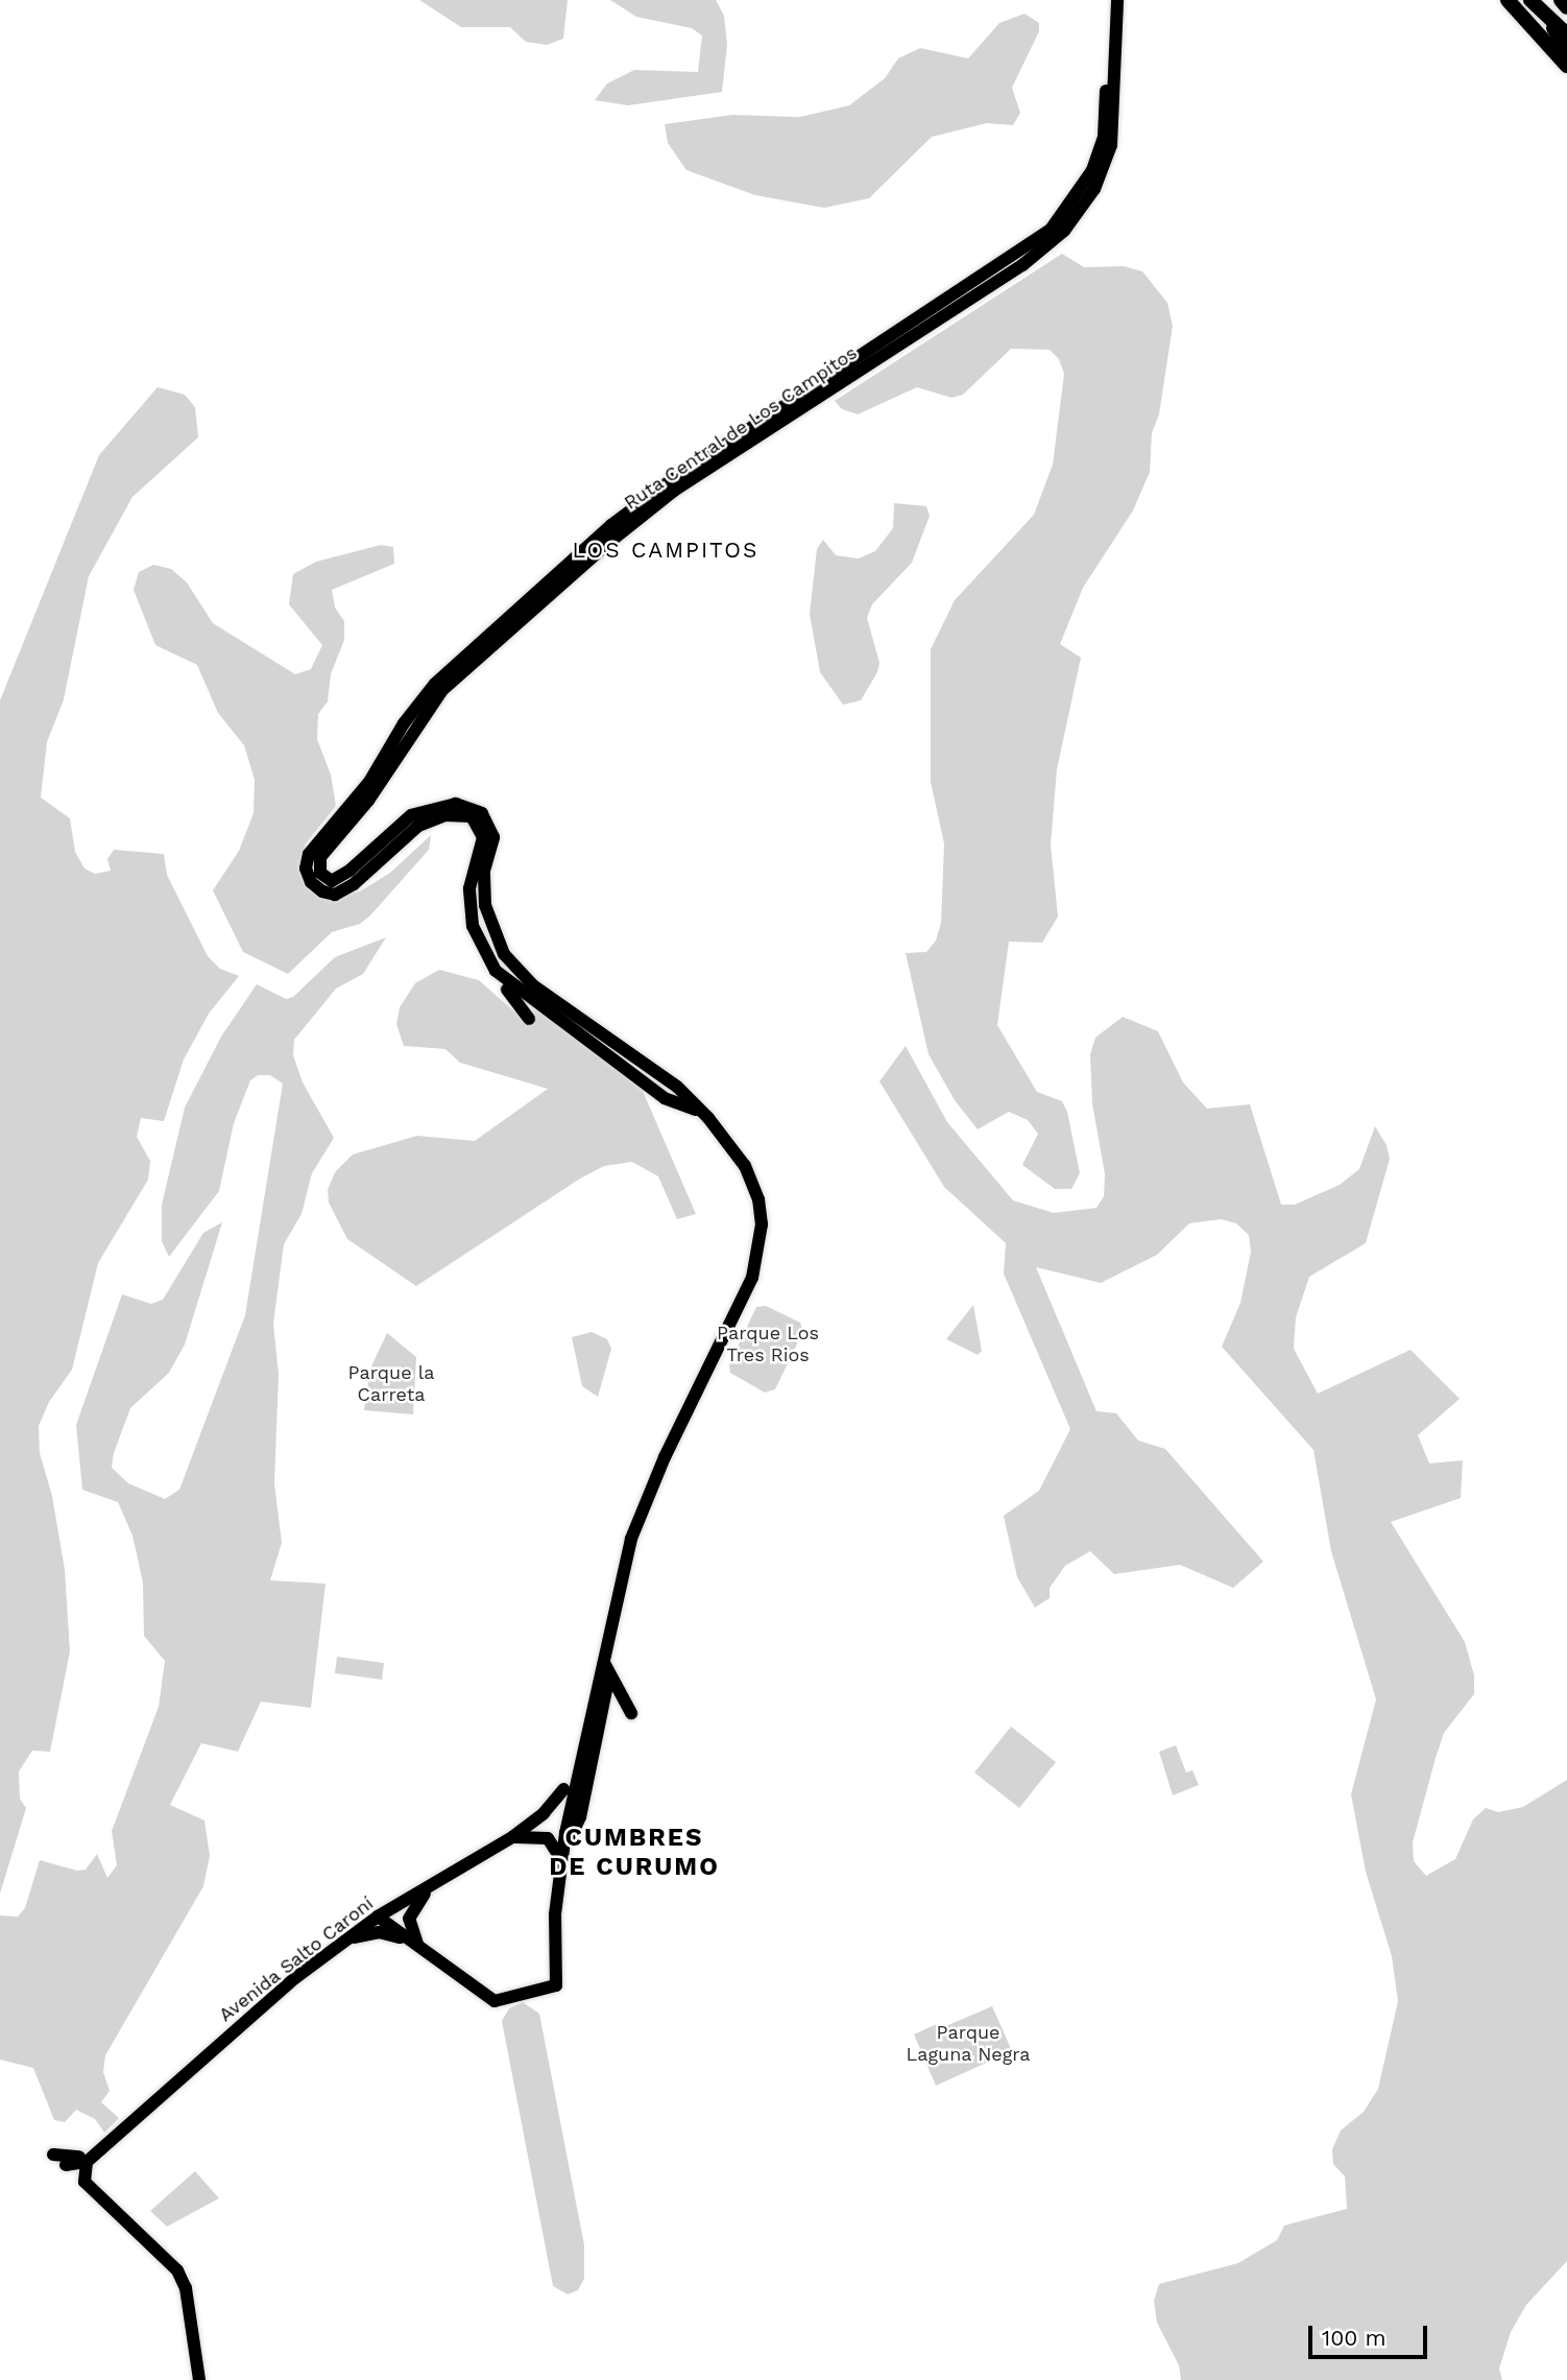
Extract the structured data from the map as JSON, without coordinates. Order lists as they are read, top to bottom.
{
  "streets": {
    "main road": ["Ruta Central de Los Campitos", "Avenida Salto Caroní"]
  },
  "districts": ["LOS CAMPITOS", "CUMBRES DE CURUMO"],
  "parks": ["Parque Los Tres Rios", "Parque la Carreta", "Parque Laguna Negra"],
  "scale_bar": "100 m"
}
